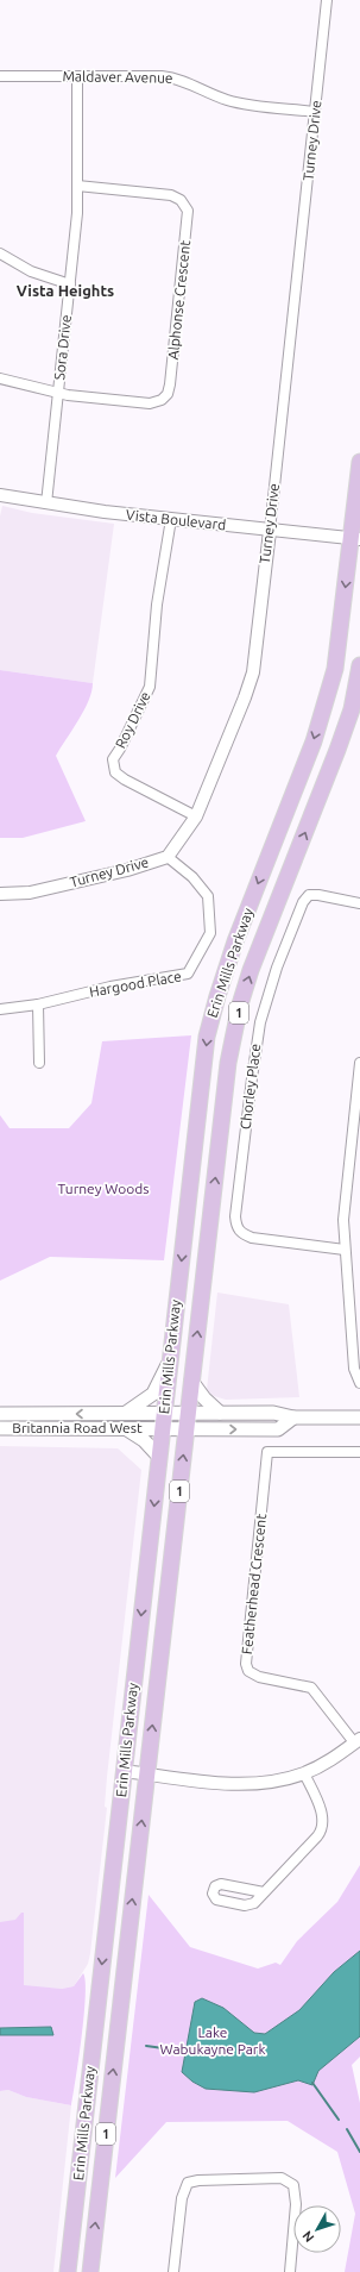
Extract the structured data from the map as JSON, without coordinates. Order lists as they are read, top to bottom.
{
  "streets": {
    "main road": ["Erin Mills Parkway", "1", "Britannia Road West"],
    "street": [
      "Maldaver Avenue",
      "Turney Drive",
      "Alphonse Crescent",
      "Sora Drive",
      "Vista Boulevard",
      "Roy Drive",
      "Hargood Place",
      "Chorley Place",
      "Featherhead Crescent"
    ]
  },
  "crossings": [
    ["Maldaver Avenue", "Turney Drive"],
    ["Maldaver Avenue", "Sora Drive"],
    ["Turney Drive", "Vista Boulevard"],
    ["Turney Drive", "Roy Drive"],
    ["Turney Drive", "Hargood Place"],
    ["Alphonse Crescent", "Sora Drive"],
    ["Sora Drive", "Vista Boulevard"],
    ["Vista Boulevard", "Roy Drive"],
    ["Vista Boulevard", "Erin Mills Parkway"],
    ["Erin Mills Parkway", "Britannia Road West"]
  ],
  "districts": ["Vista Heights"],
  "parks": ["Turney Woods", "Lake Wabukayne Park"],
  "north": "bottom left"
}
